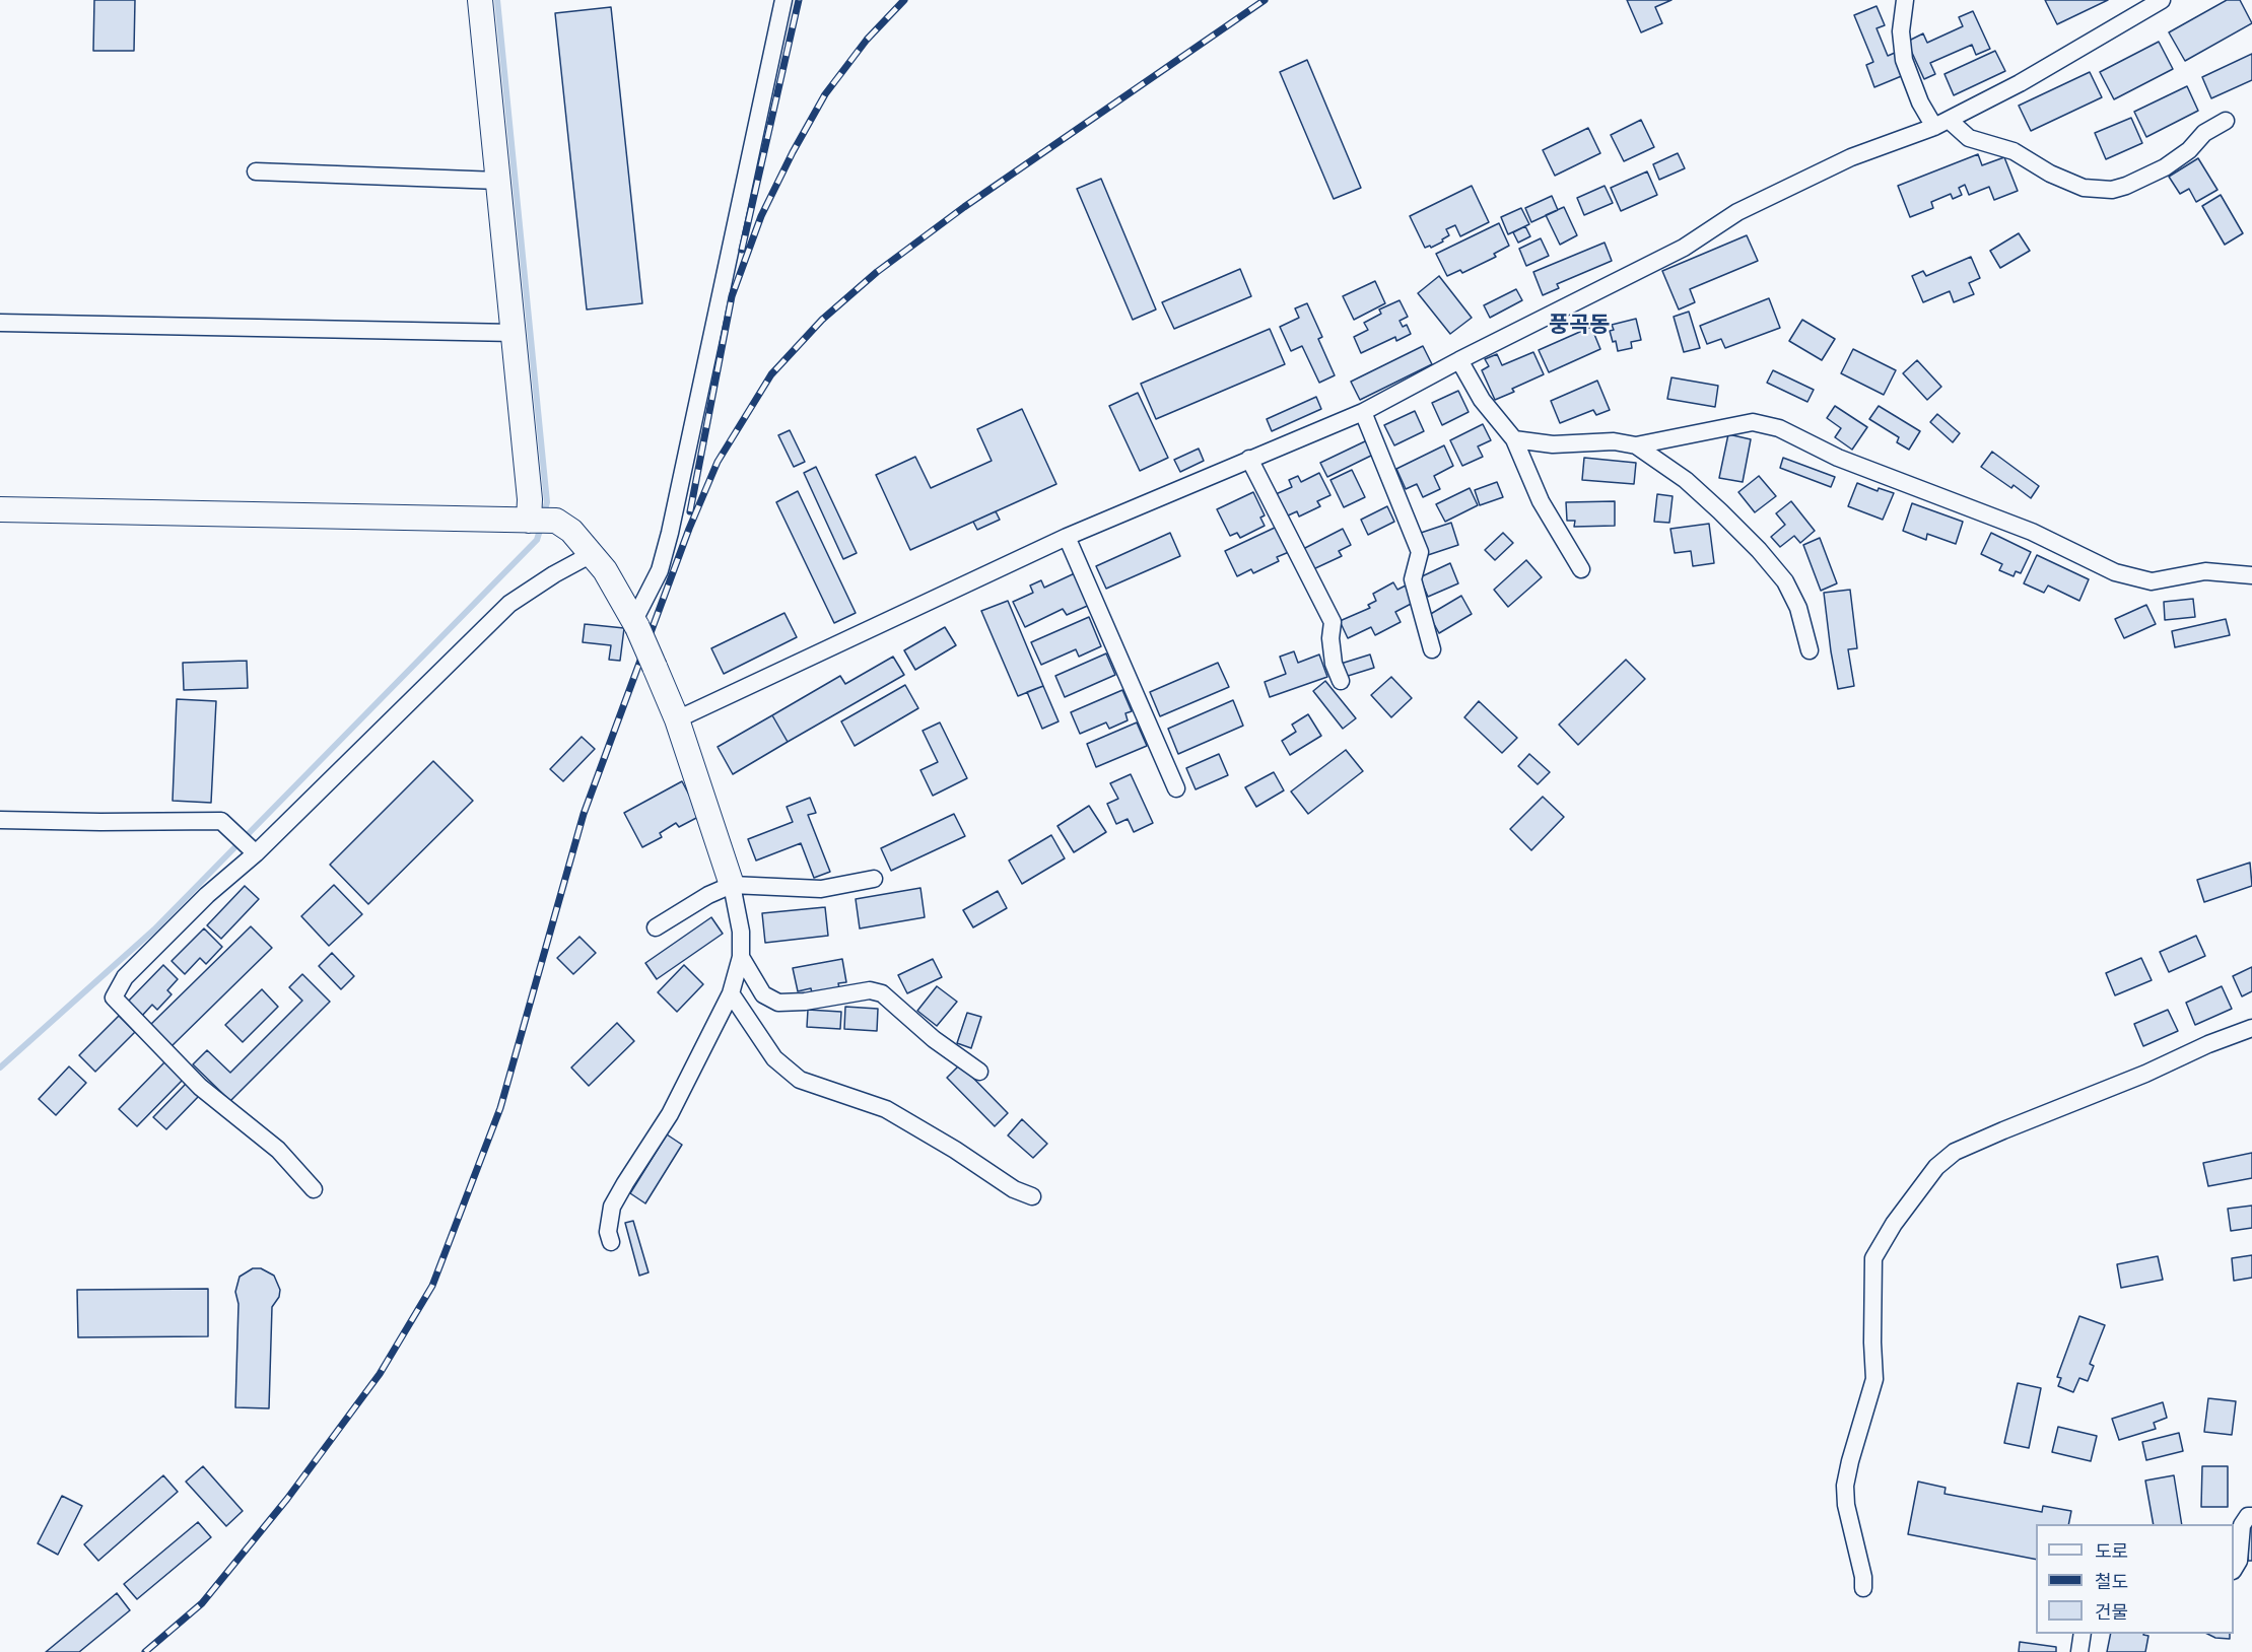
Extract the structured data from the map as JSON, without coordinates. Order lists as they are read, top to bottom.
{
  "districts": ["풍곡동"],
  "legend": ["도로", "철도", "건물"]
}
